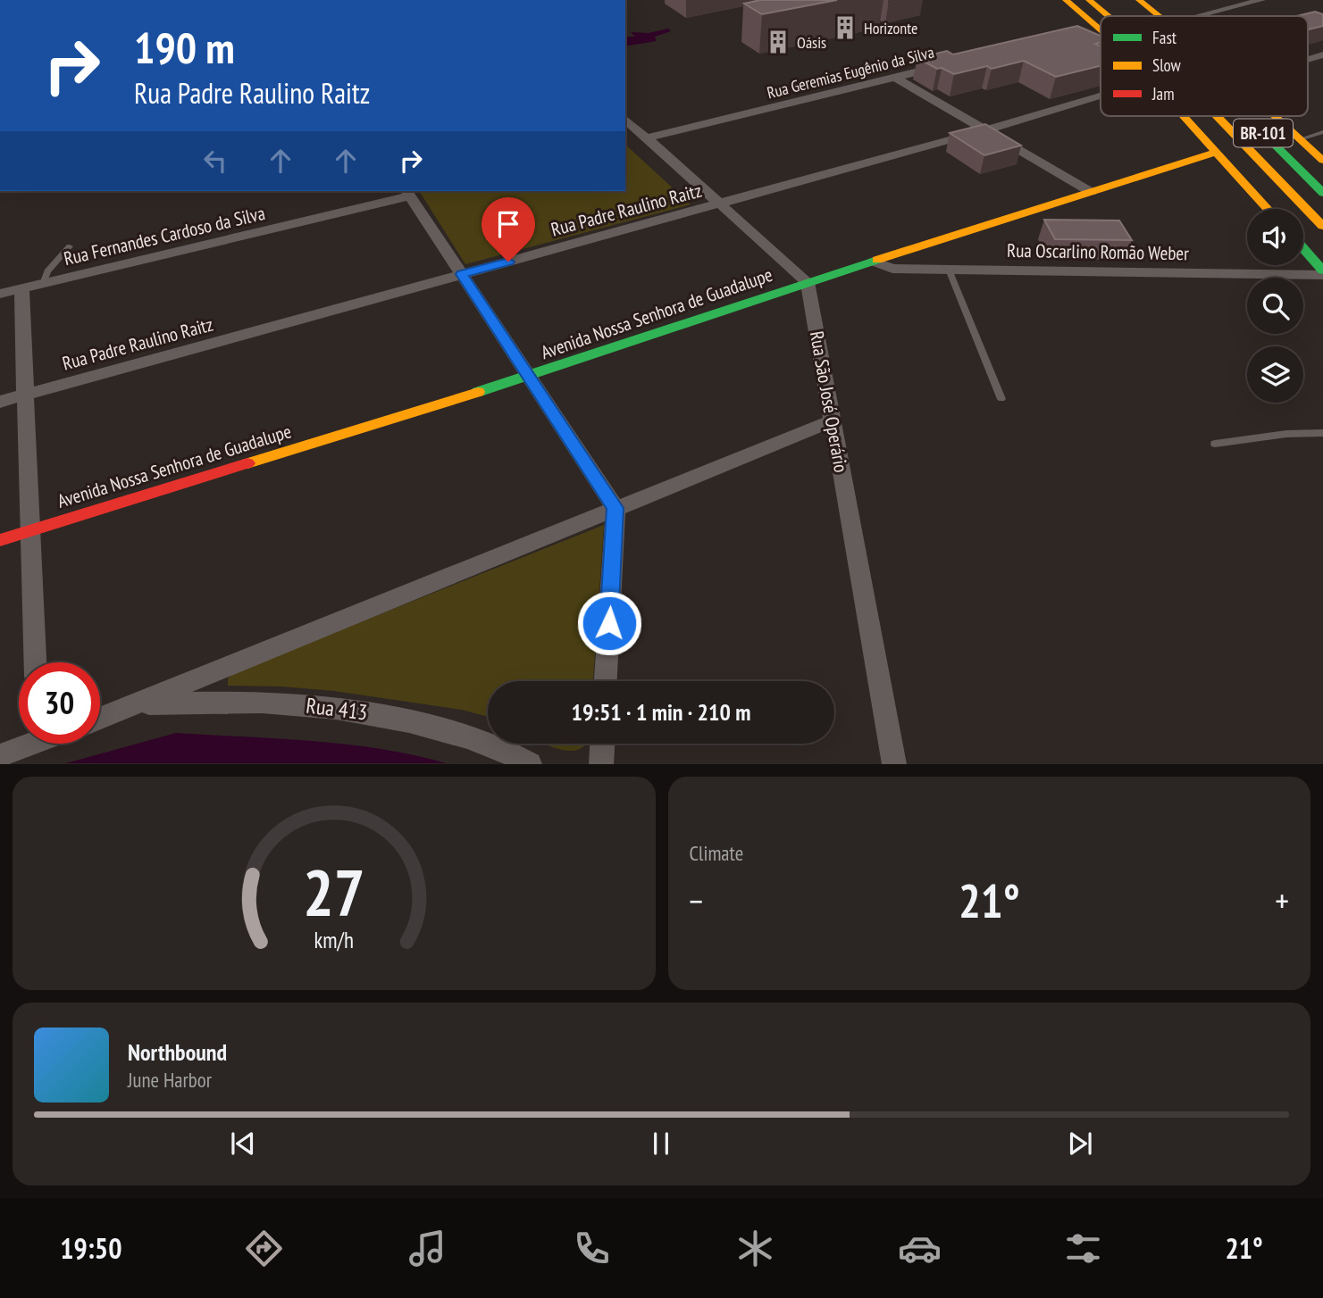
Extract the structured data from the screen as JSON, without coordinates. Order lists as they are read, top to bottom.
{
  "streets": {
    "main road": ["BR-101", "Avenida Nossa Senhora de Guadalupe"],
    "street": [
      "Rua Geremias Eugênio da Silva",
      "Rua Padre Raulino Raitz",
      "Rua Fernandes Cardoso da Silva",
      "Rua Oscarlino Romão Weber",
      "Rua São José Operário",
      "Rua 413"
    ]
  },
  "crossings": [
    ["Rua Oscarlino Romão Weber", "Avenida Nossa Senhora de Guadalupe"],
    ["Avenida Nossa Senhora de Guadalupe", "Rua São José Operário"]
  ],
  "places": {
    "building": ["Horizonte", "Oásis"]
  },
  "legend": ["Fast", "Slow", "Jam"],
  "page": {
    "turn": ["190 m", "Rua Padre Raulino Raitz"],
    "limit": "30",
    "trip": "19:51 · 1 min · 210 m",
    "tile": "Climate",
    "heat": ["−", "21°", "+"],
    "song": ["Northbound", "June Harbor"],
    "tabs": ["19:50", "21°"],
    "gauge": ["27", "km/h"]
  }
}
